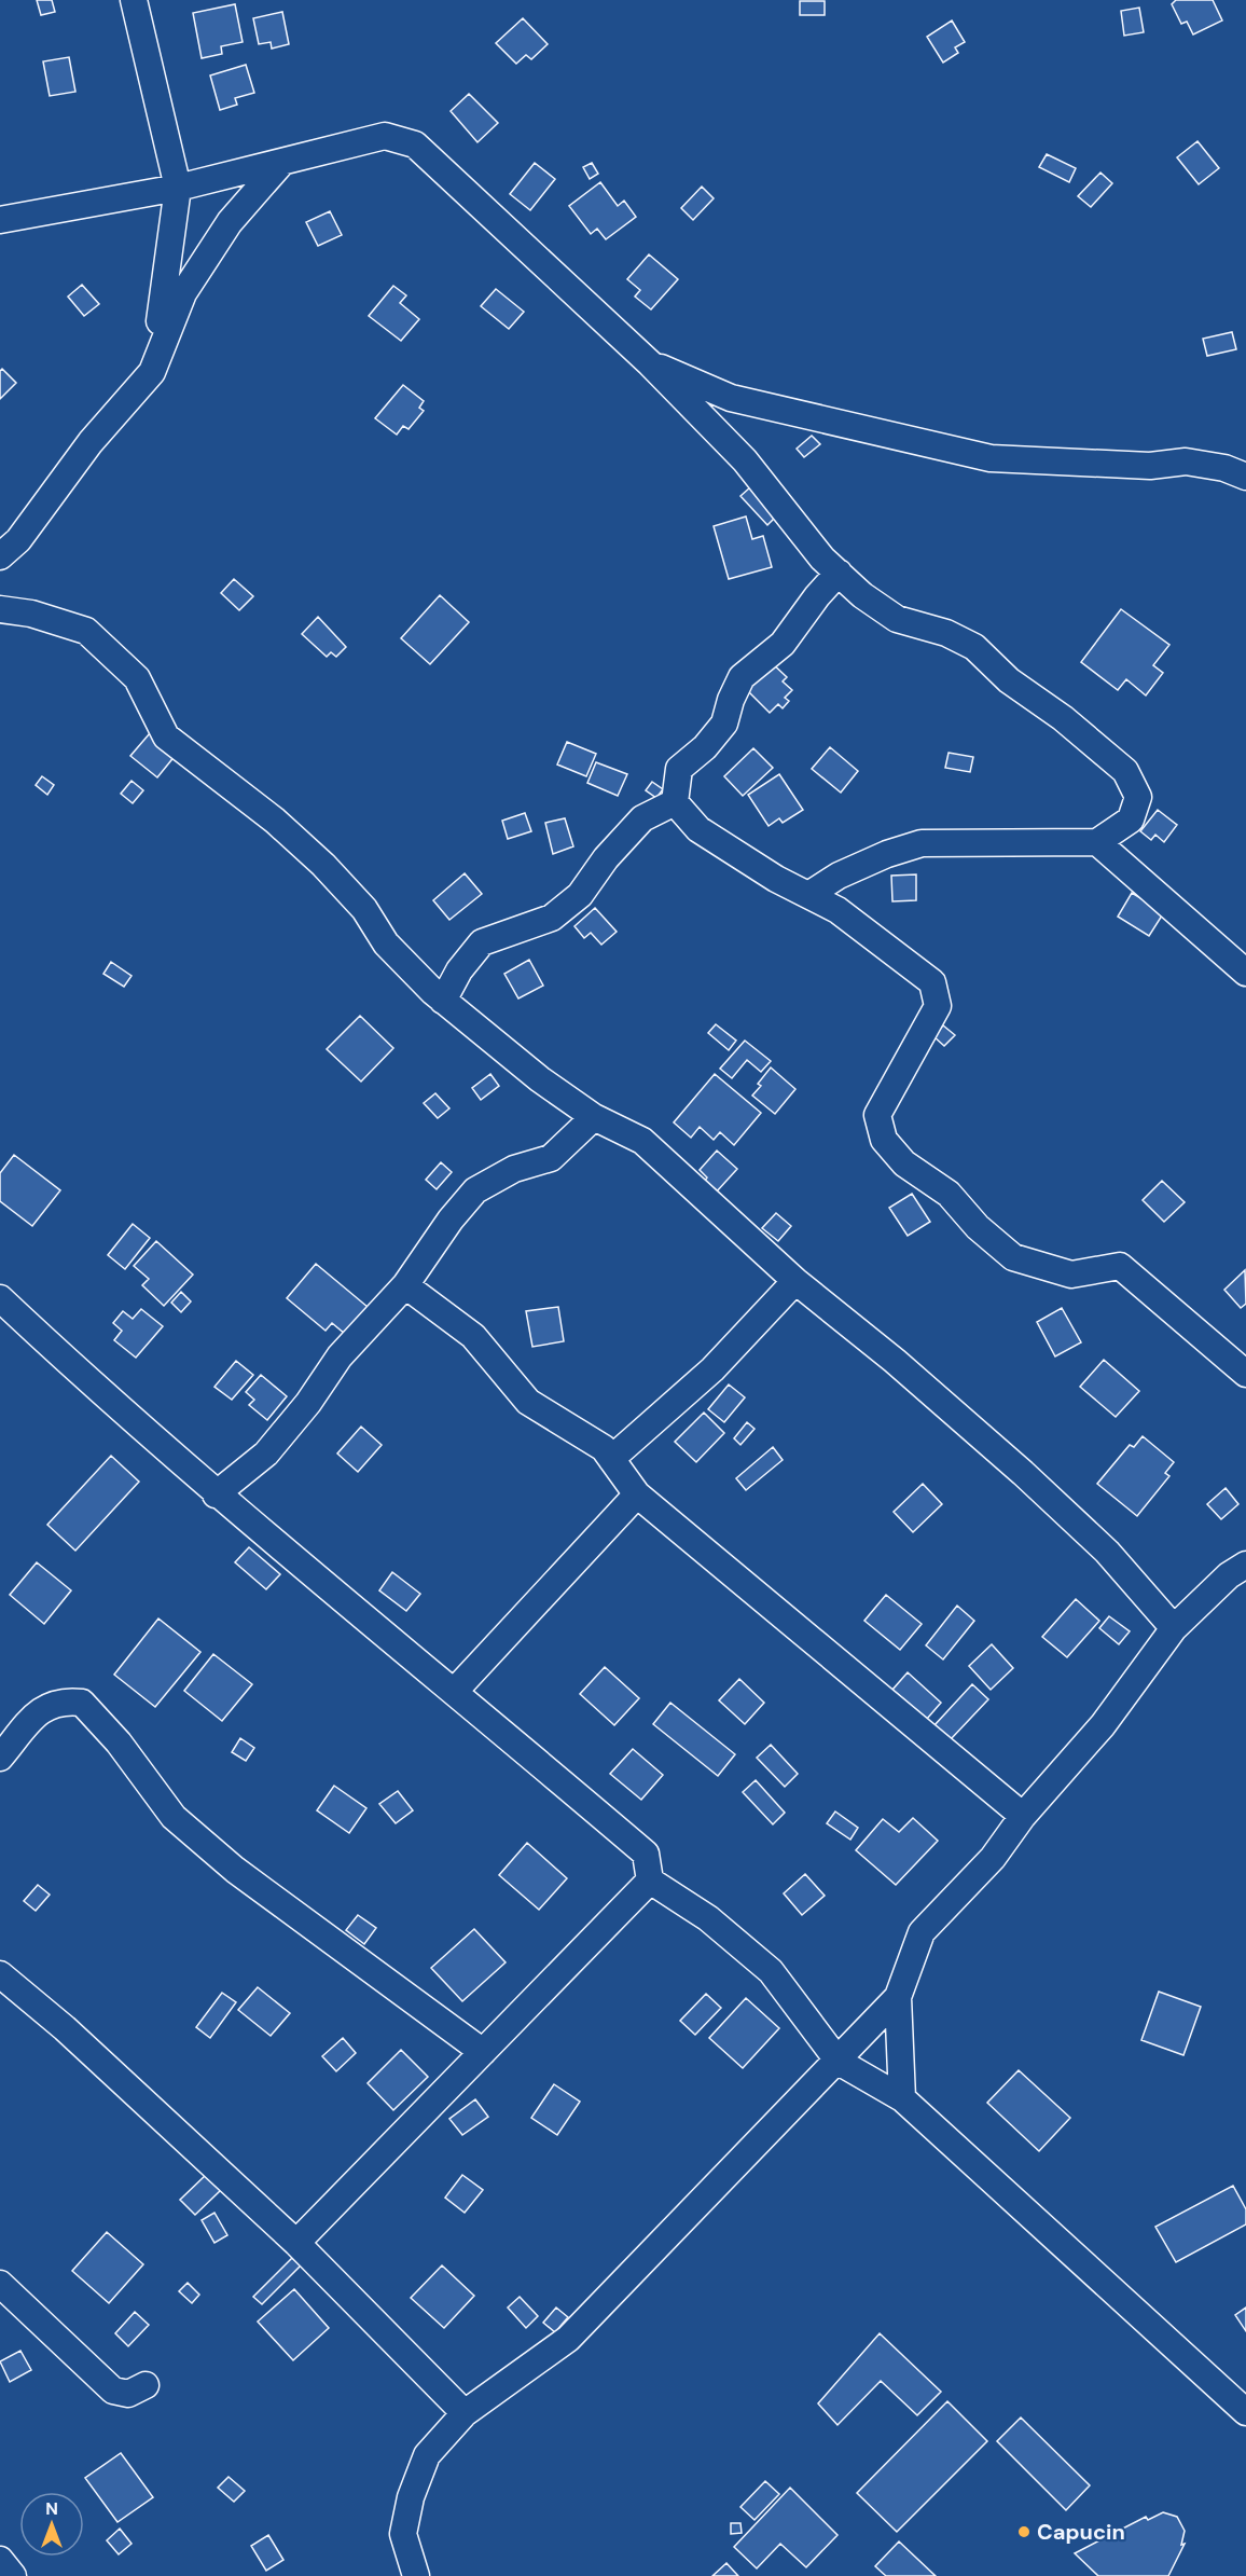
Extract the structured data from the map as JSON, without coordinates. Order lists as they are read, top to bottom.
{
  "places": ["Capucin"],
  "north": "top"
}
